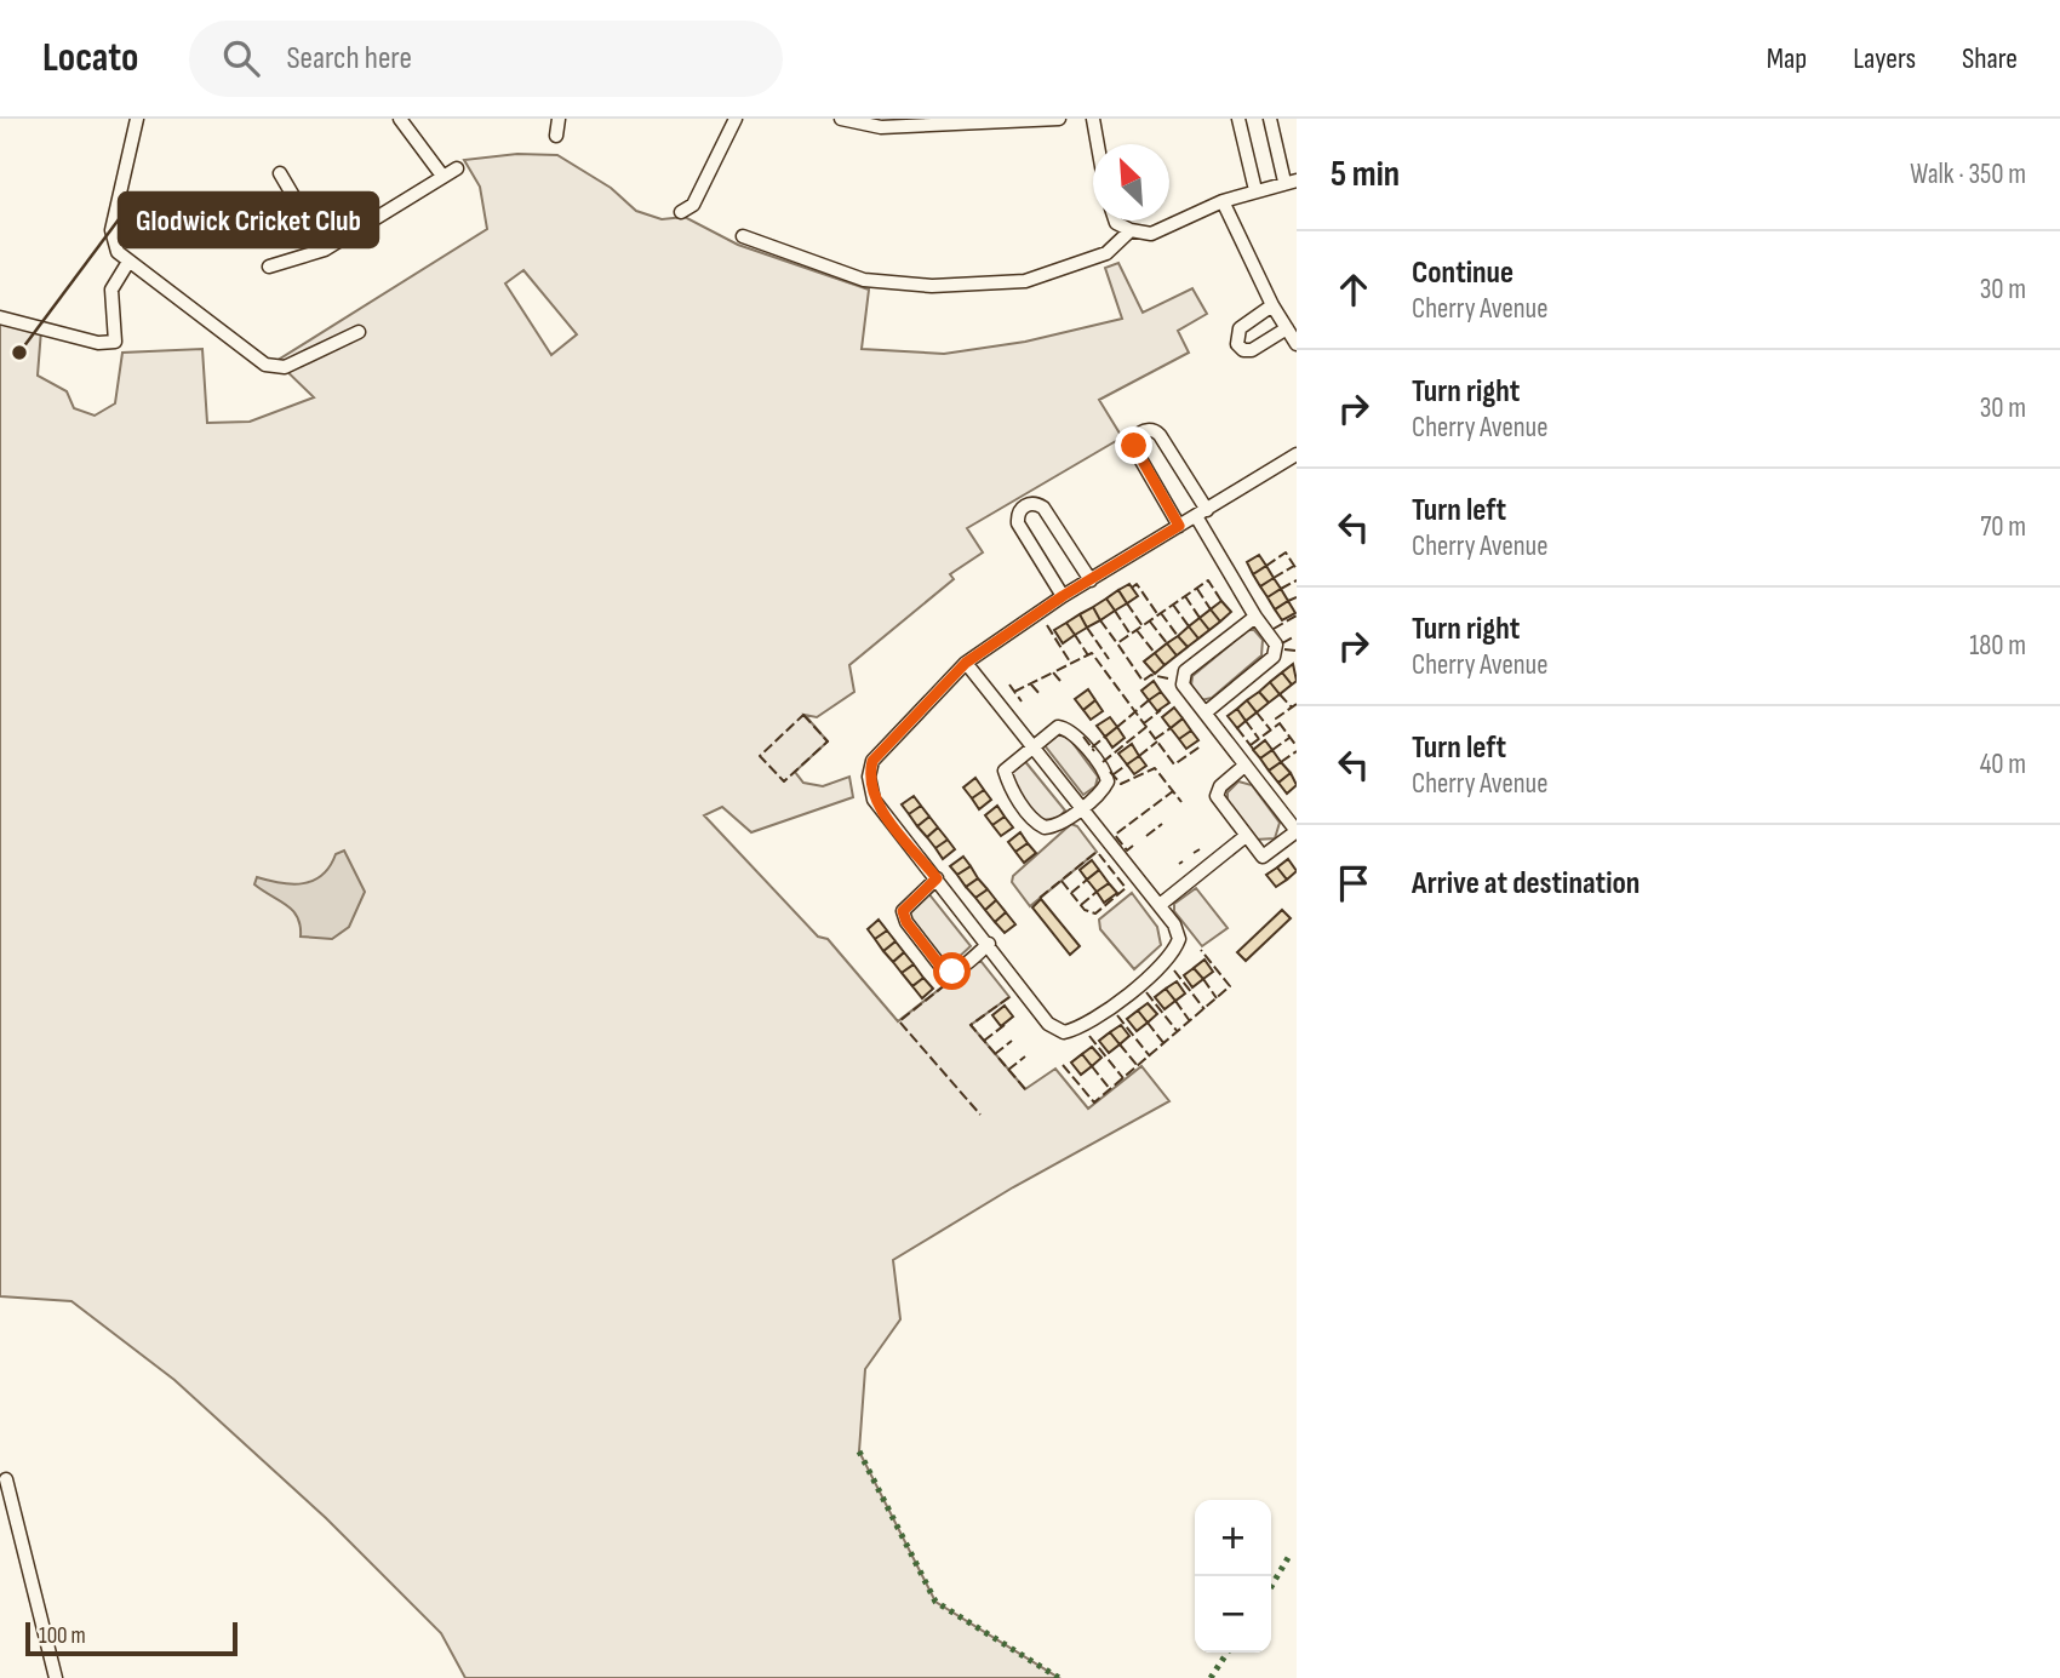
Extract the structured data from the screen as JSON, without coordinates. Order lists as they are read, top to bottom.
{
  "places": ["Glodwick Cricket Club"],
  "scale_bar": "100 m",
  "north": "top left",
  "page": {
    "header": "Locato",
    "search": "Search here",
    "nav": ["Map", "Layers", "Share"],
    "heading": ["5 min", "Walk · 350 m"],
    "list": [
      ["Continue", "Cherry Avenue", "30 m"],
      ["Turn right", "Cherry Avenue", "30 m"],
      ["Turn left", "Cherry Avenue", "70 m"],
      ["Turn right", "Cherry Avenue", "180 m"],
      ["Turn left", "Cherry Avenue", "40 m"],
      "Arrive at destination"
    ],
    "map_buttons": ["+", "−"],
    "scale": "100 m"
  }
}
